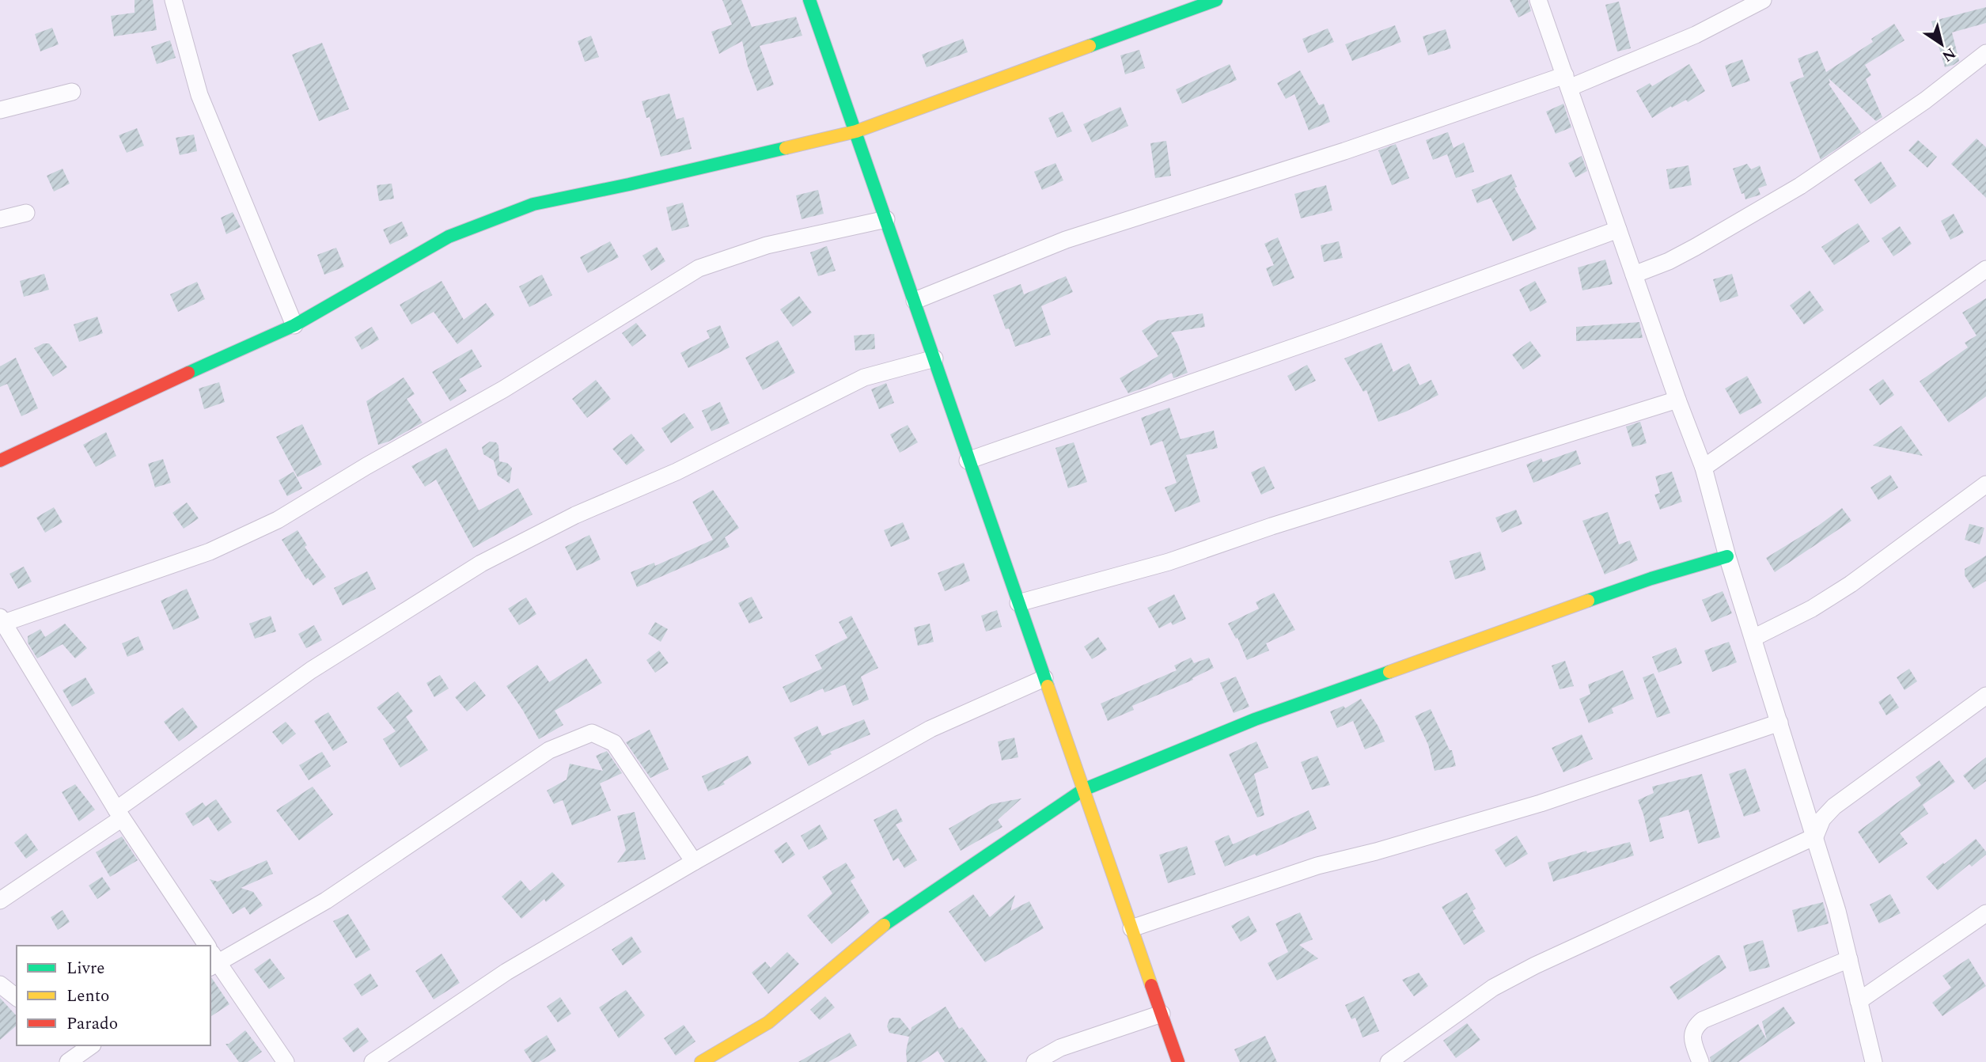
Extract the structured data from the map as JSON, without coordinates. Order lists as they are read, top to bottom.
{
  "legend": ["Livre", "Lento", "Parado"],
  "north": "bottom right"
}
